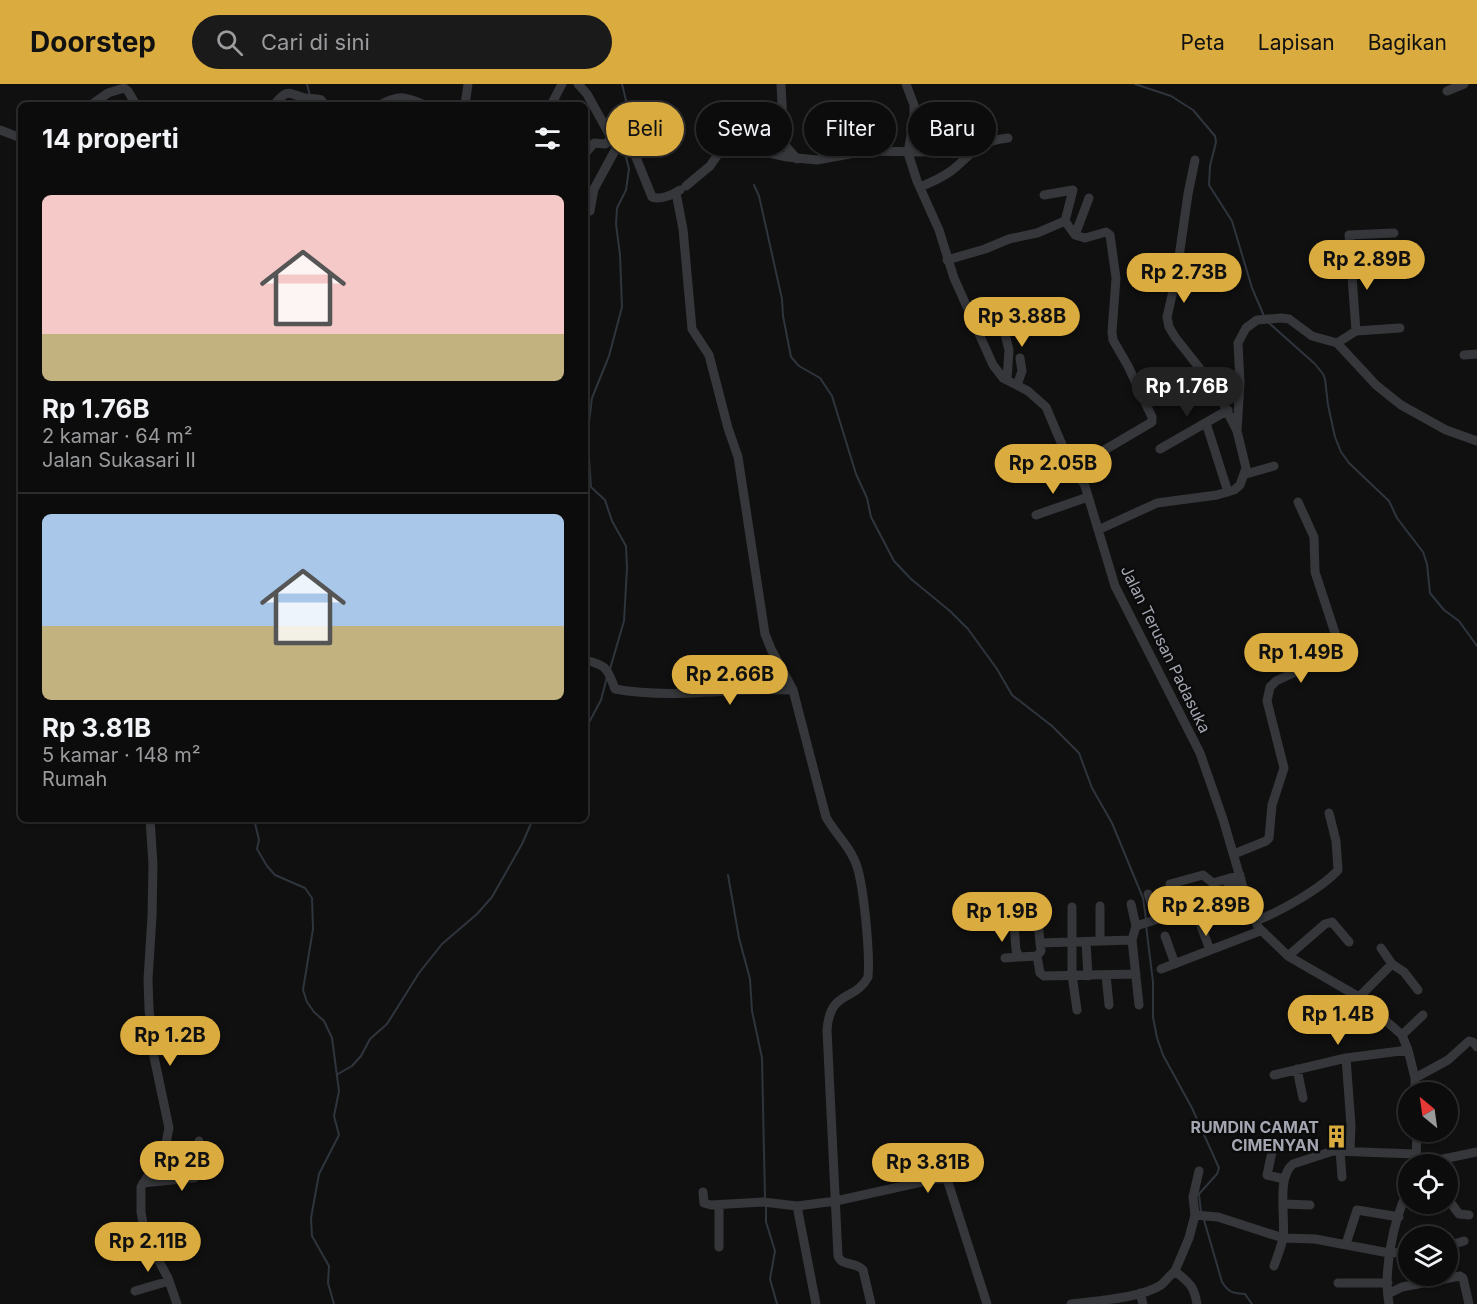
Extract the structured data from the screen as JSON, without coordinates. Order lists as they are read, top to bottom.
{
  "streets": {
    "street": ["Jalan Terusan Padasuka"]
  },
  "places": {
    "building": ["RUMDIN CAMAT CIMENYAN"]
  },
  "north": "top left",
  "page": {
    "header": "Doorstep",
    "search": "Cari di sini",
    "nav": ["Peta", "Lapisan", "Bagikan"],
    "chip": [
      "Beli",
      "Sewa",
      "Filter",
      "Baru"
    ],
    "heading": "14 properti",
    "list": [
      {
        "name": "Rp 1.76B",
        "note": "2 kamar · 64 m² · Jalan Sukasari II"
      },
      {
        "name": "Rp 3.81B",
        "note": "5 kamar · 148 m² · Rumah"
      }
    ],
    "price": [
      "Rp 2.89B",
      "Rp 2.73B",
      "Rp 3.88B",
      "Rp 1.76B",
      "Rp 2.05B",
      "Rp 1.49B",
      "Rp 2.66B",
      "Rp 2.89B",
      "Rp 1.9B",
      "Rp 1.4B",
      "Rp 1.2B",
      "Rp 2B",
      "Rp 3.81B",
      "Rp 2.11B"
    ]
  }
}
